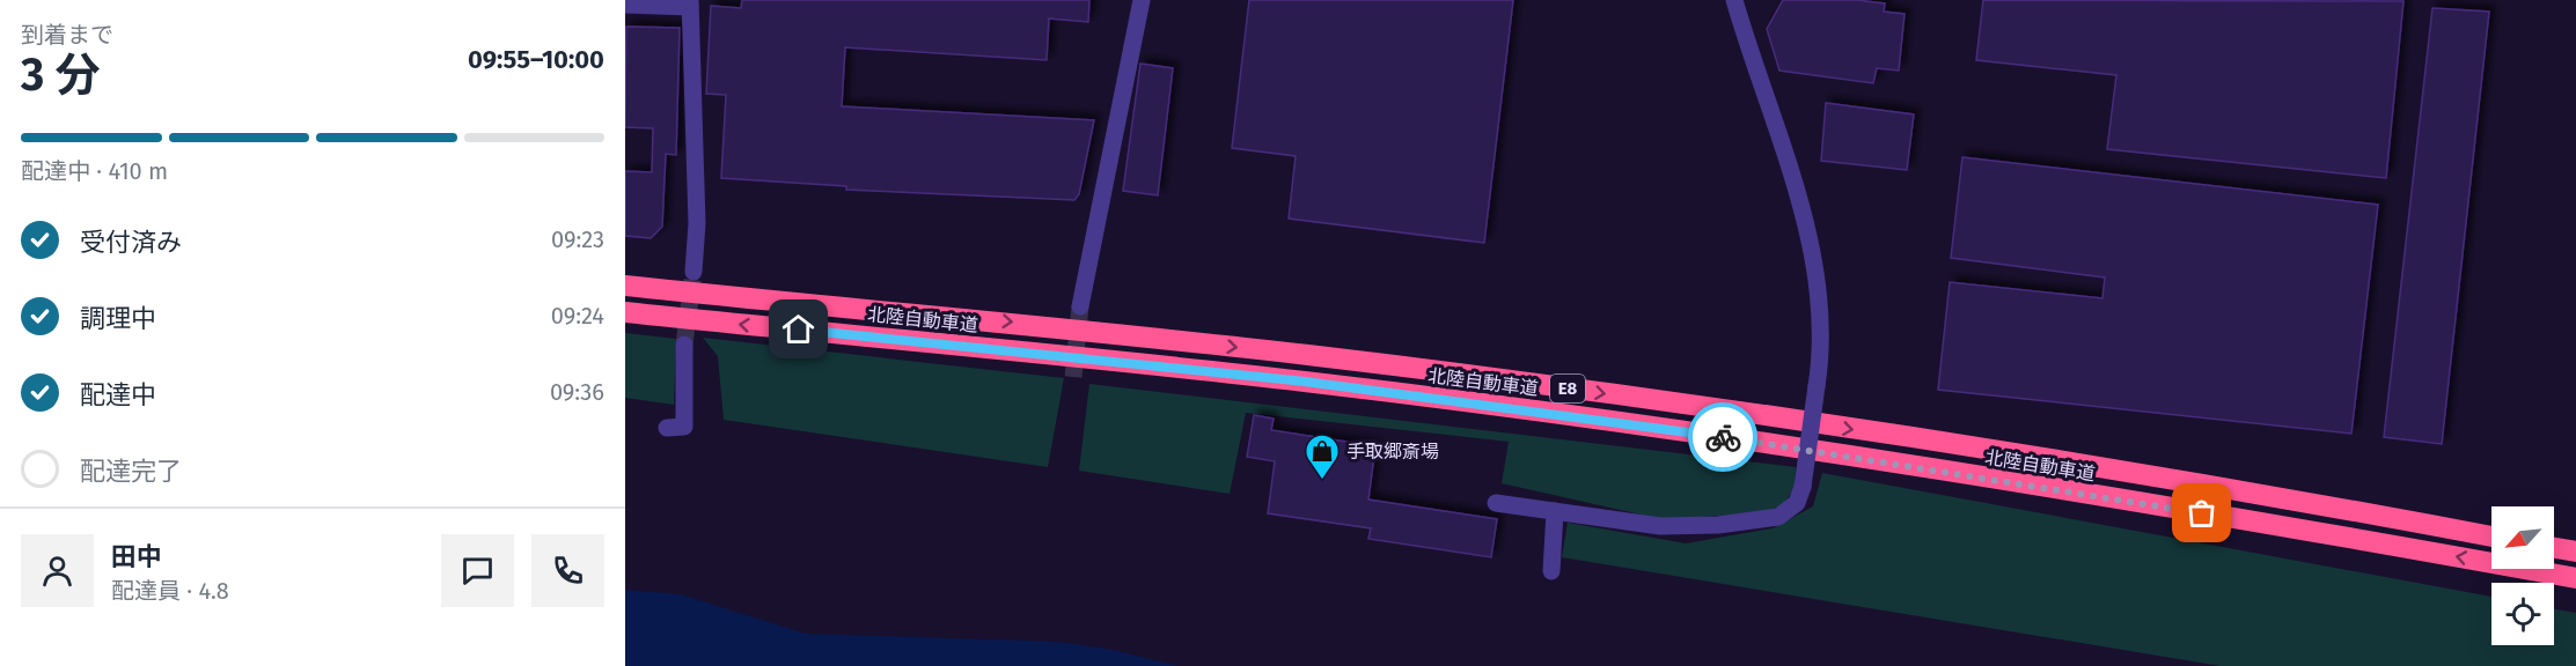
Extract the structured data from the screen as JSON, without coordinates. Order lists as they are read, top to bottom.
{
  "streets": {
    "highway": ["北陸自動車道", "E8"]
  },
  "places": {
    "shop": ["手取郷斎場"]
  },
  "north": "bottom left",
  "page": {
    "heading": ["3 分", "到着まで", "09:55–10:00"],
    "panel": ["田中", "配達員 · 4.8"],
    "bar": "配達中 · 410 m",
    "list": [
      ["受付済み", "09:23"],
      ["調理中", "09:24"],
      ["配達中", "09:36"],
      "配達完了"
    ]
  }
}
